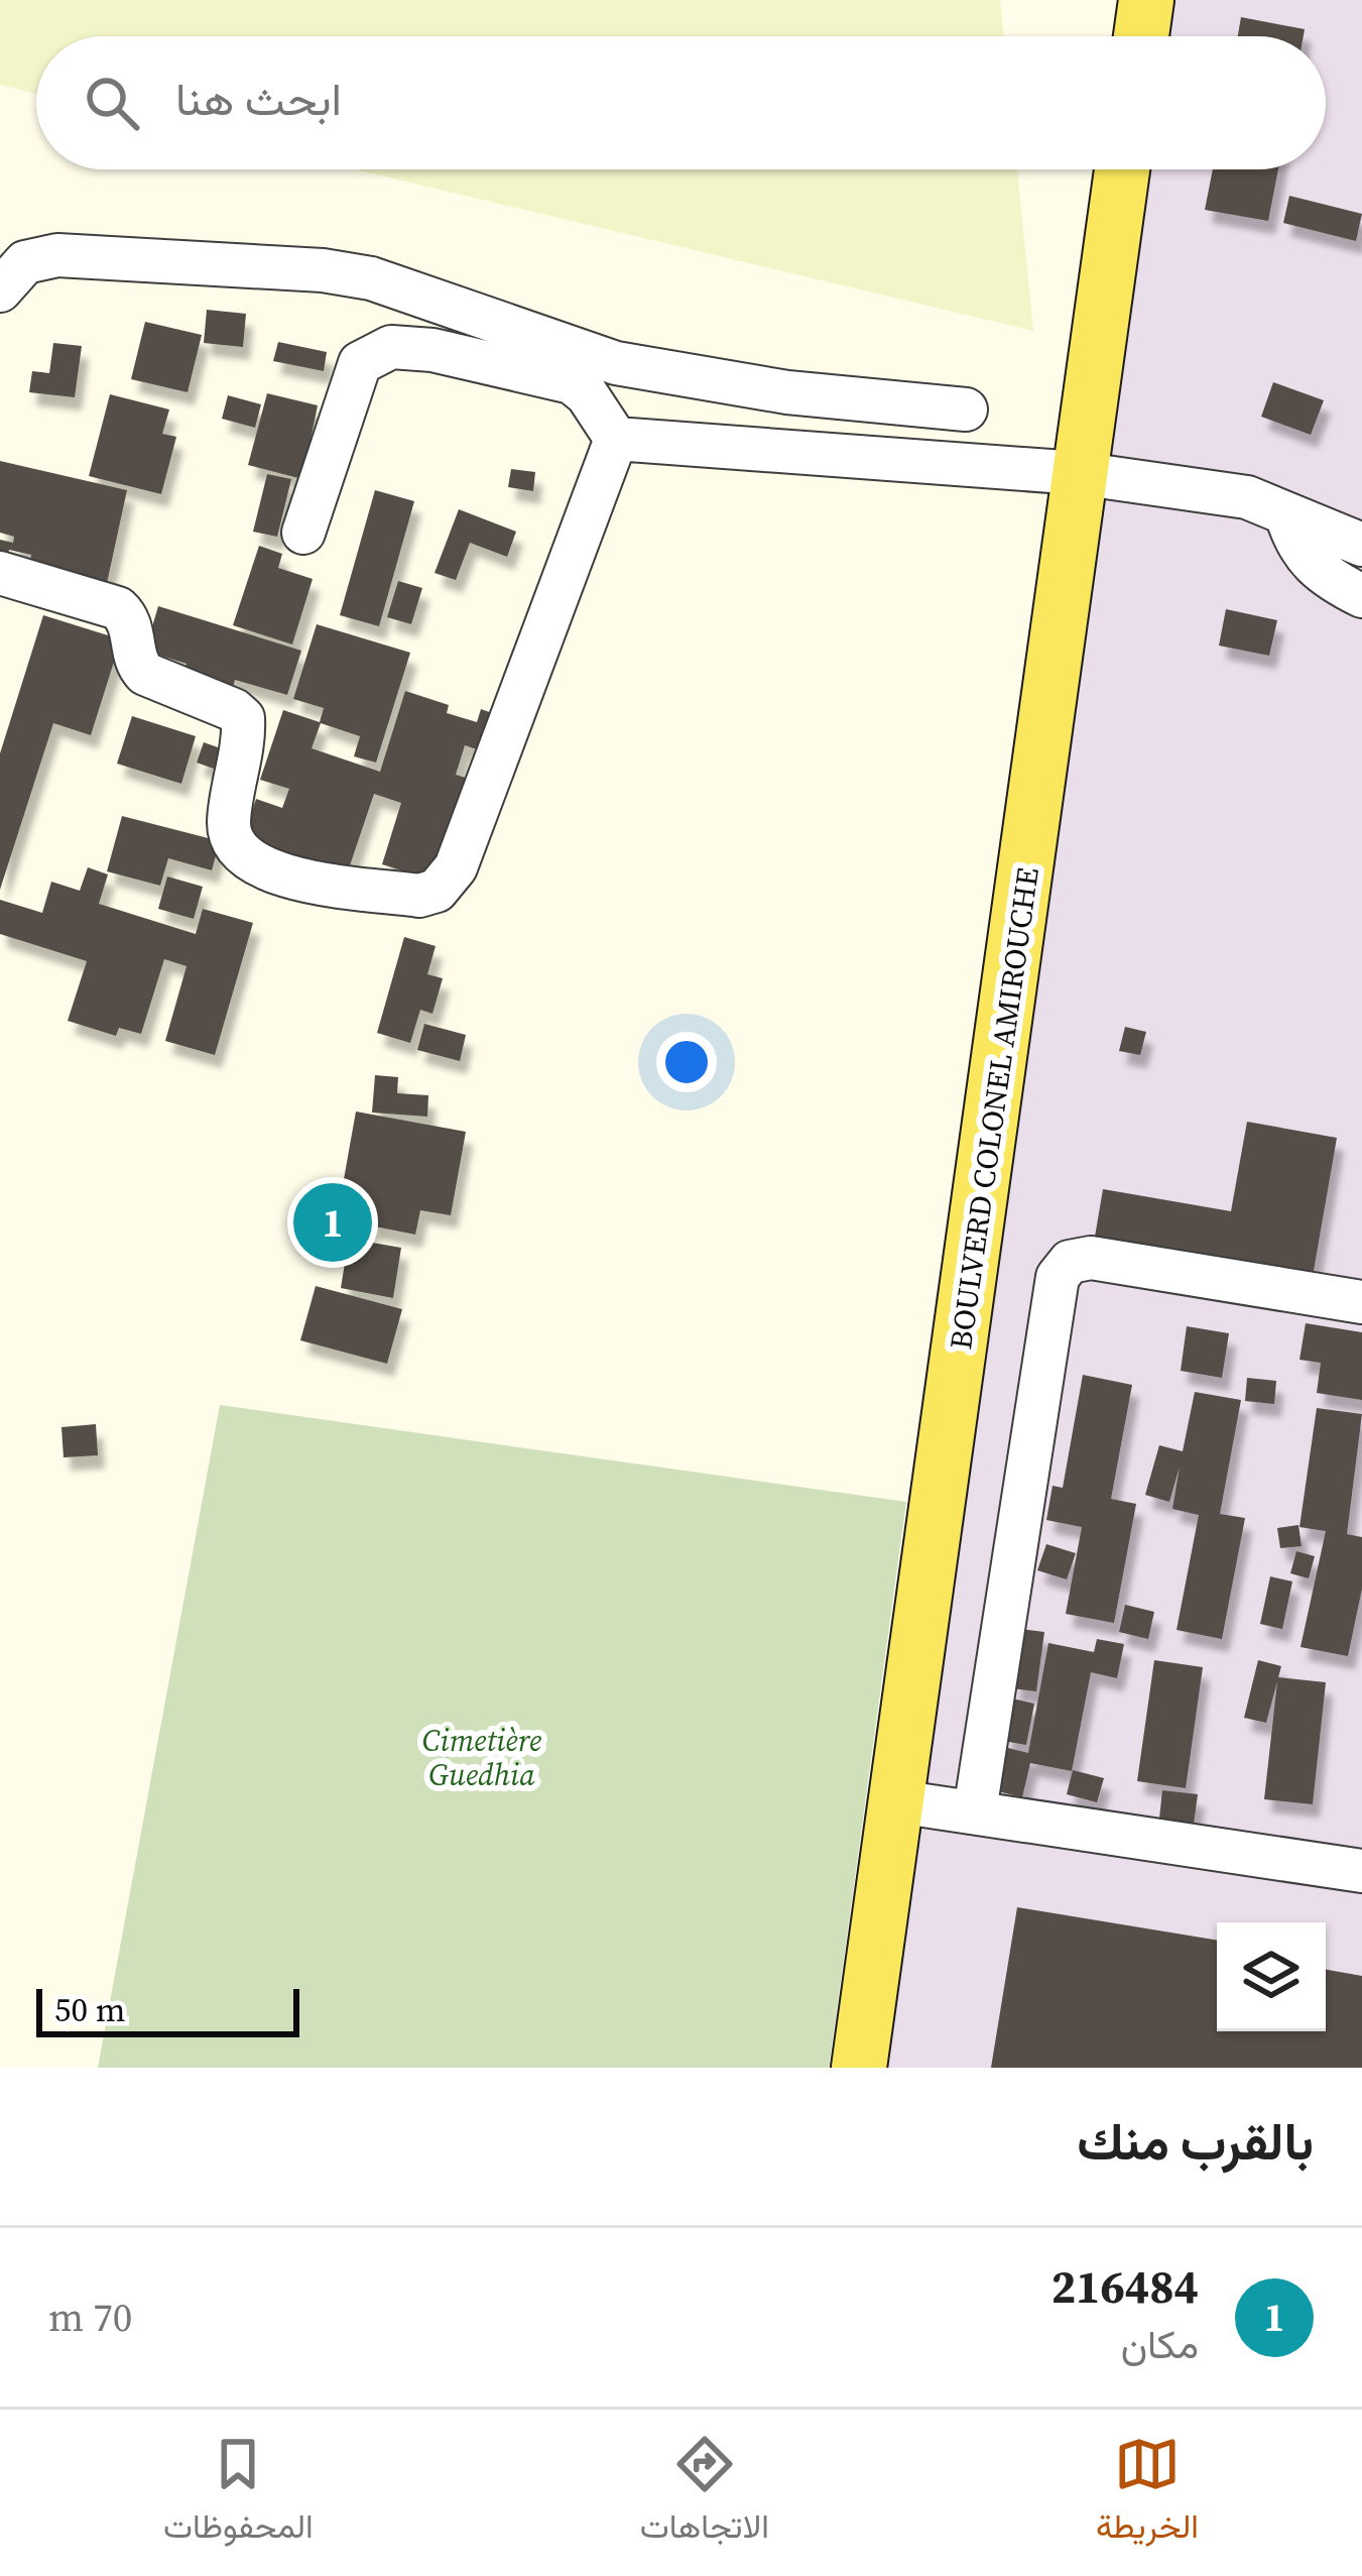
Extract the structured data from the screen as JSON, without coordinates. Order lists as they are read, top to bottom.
{
  "streets": {
    "main road": ["BOULVERD COLONEL AMIROUCHE"]
  },
  "parks": ["Cimetière Guedhia"],
  "scale_bar": "50 m",
  "page": {
    "search": "ابحث هنا",
    "pins": "1",
    "scale": "50 m",
    "heading": "بالقرب منك",
    "list": [
      {
        "mark": "1",
        "name": "216484",
        "note": "مكان",
        "value": "70 m"
      }
    ],
    "nav": ["الخريطة", "الاتجاهات", "المحفوظات"]
  }
}
